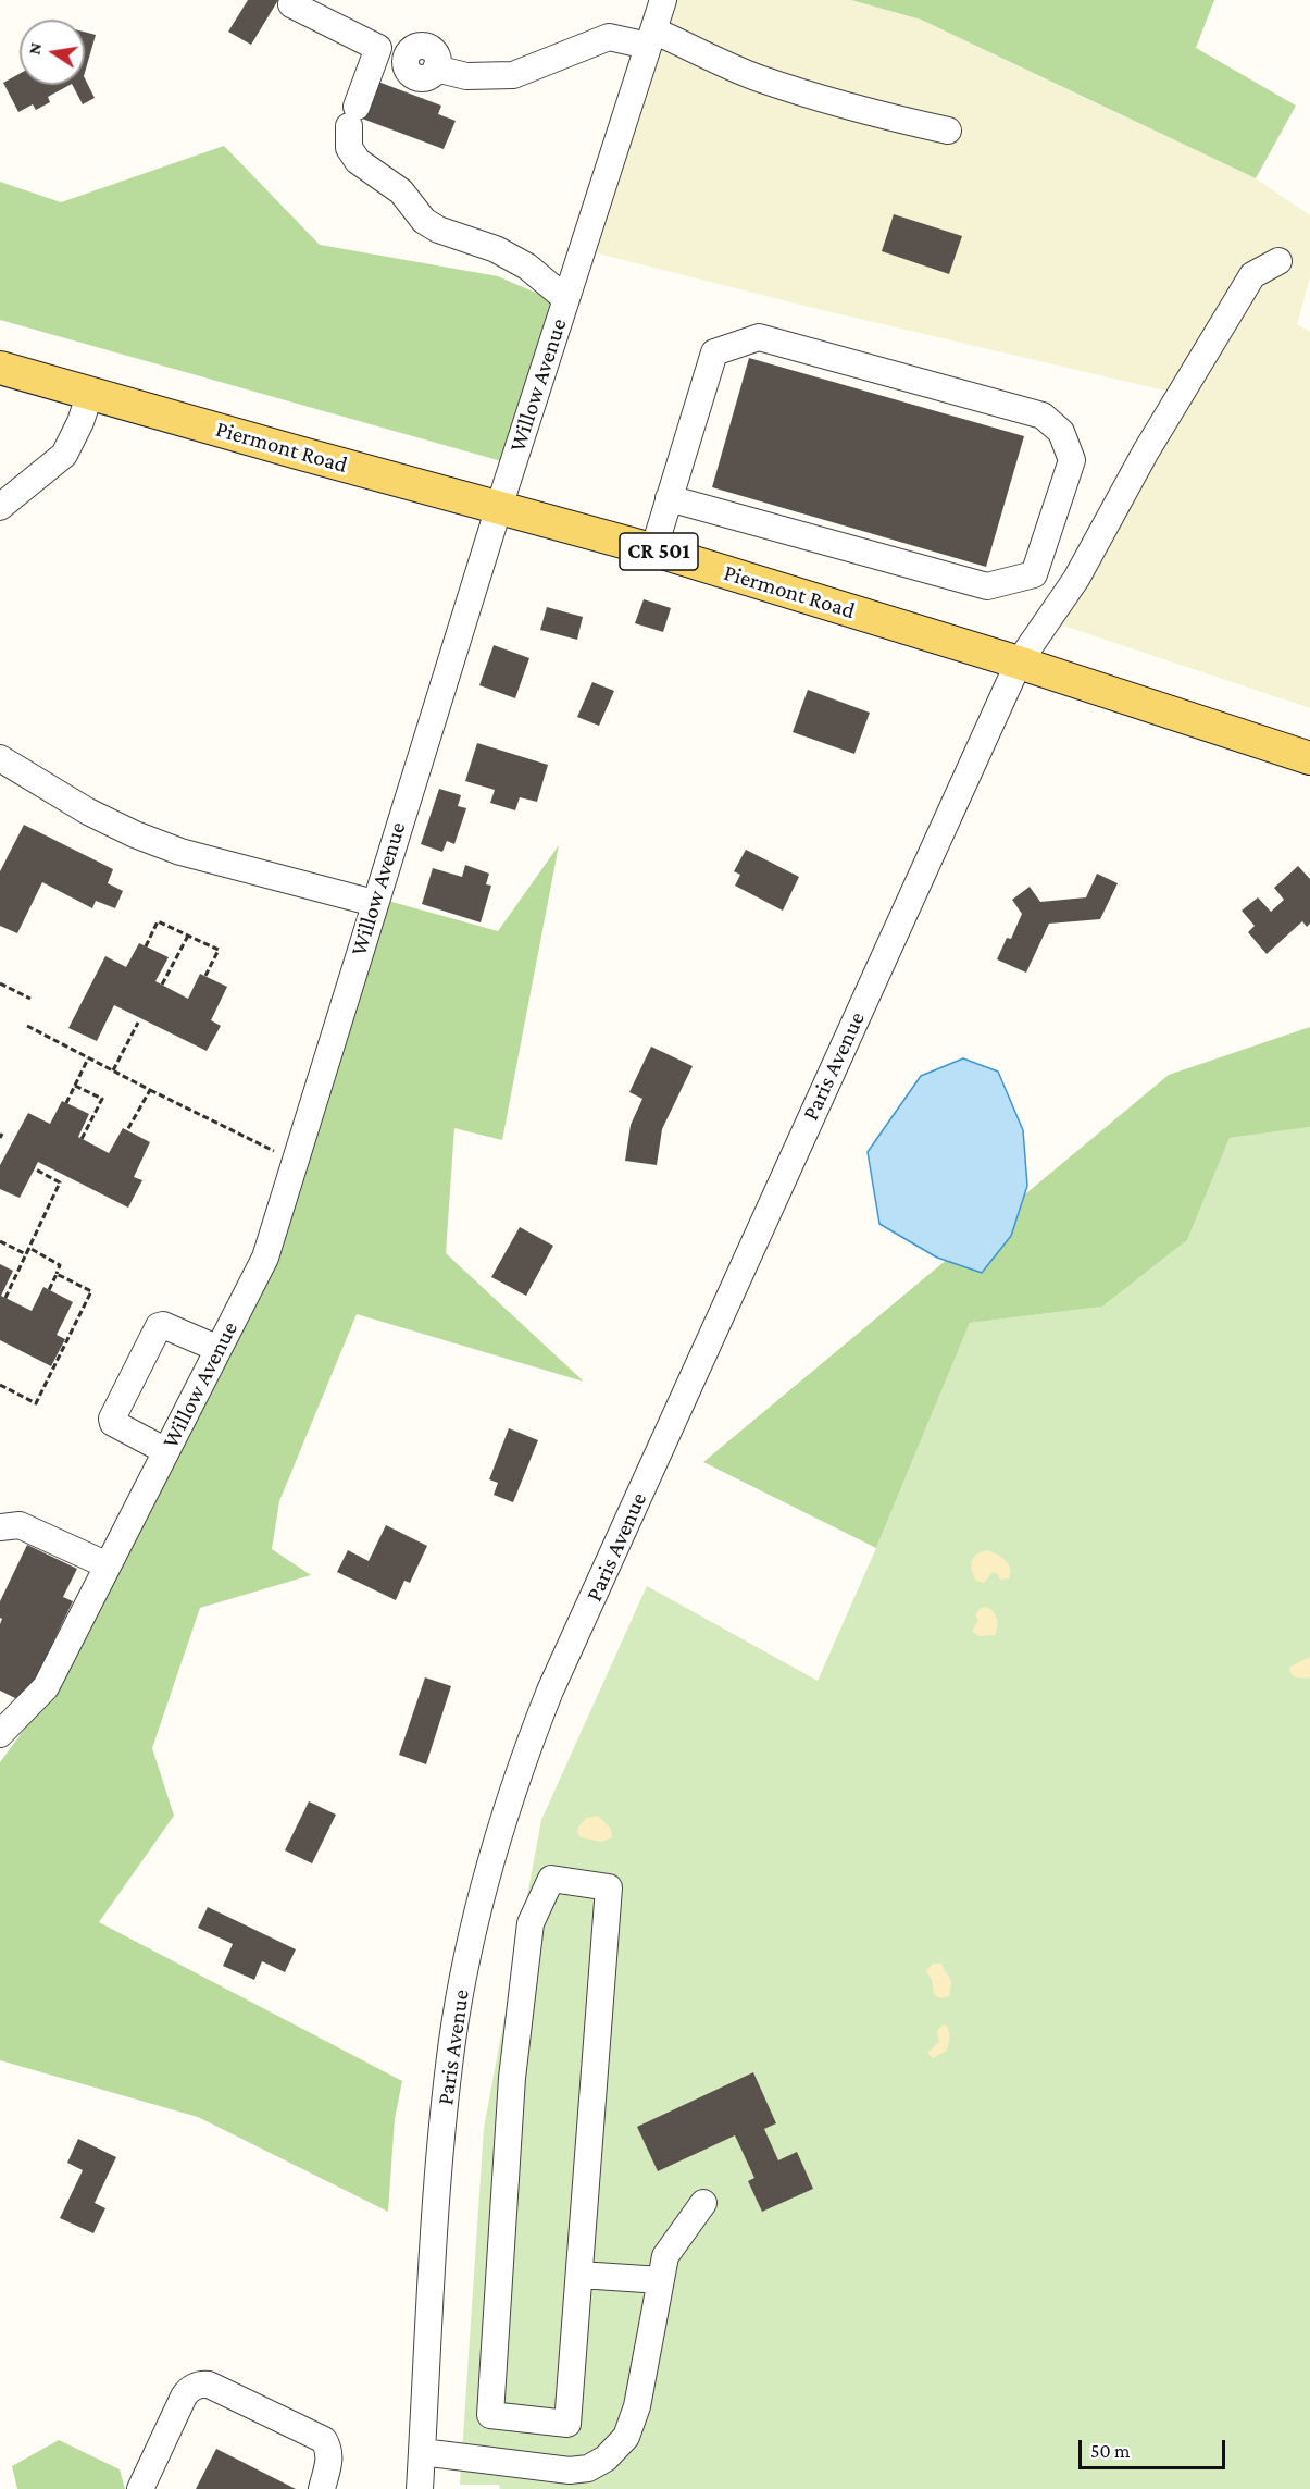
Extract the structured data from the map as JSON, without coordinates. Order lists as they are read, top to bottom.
{
  "streets": {
    "main road": ["Piermont Road", "CR 501"],
    "street": ["Willow Avenue", "Paris Avenue"]
  },
  "crossings": [
    ["Willow Avenue", "Piermont Road"],
    ["Piermont Road", "Paris Avenue"]
  ],
  "scale_bar": "50 m",
  "north": "left"
}
